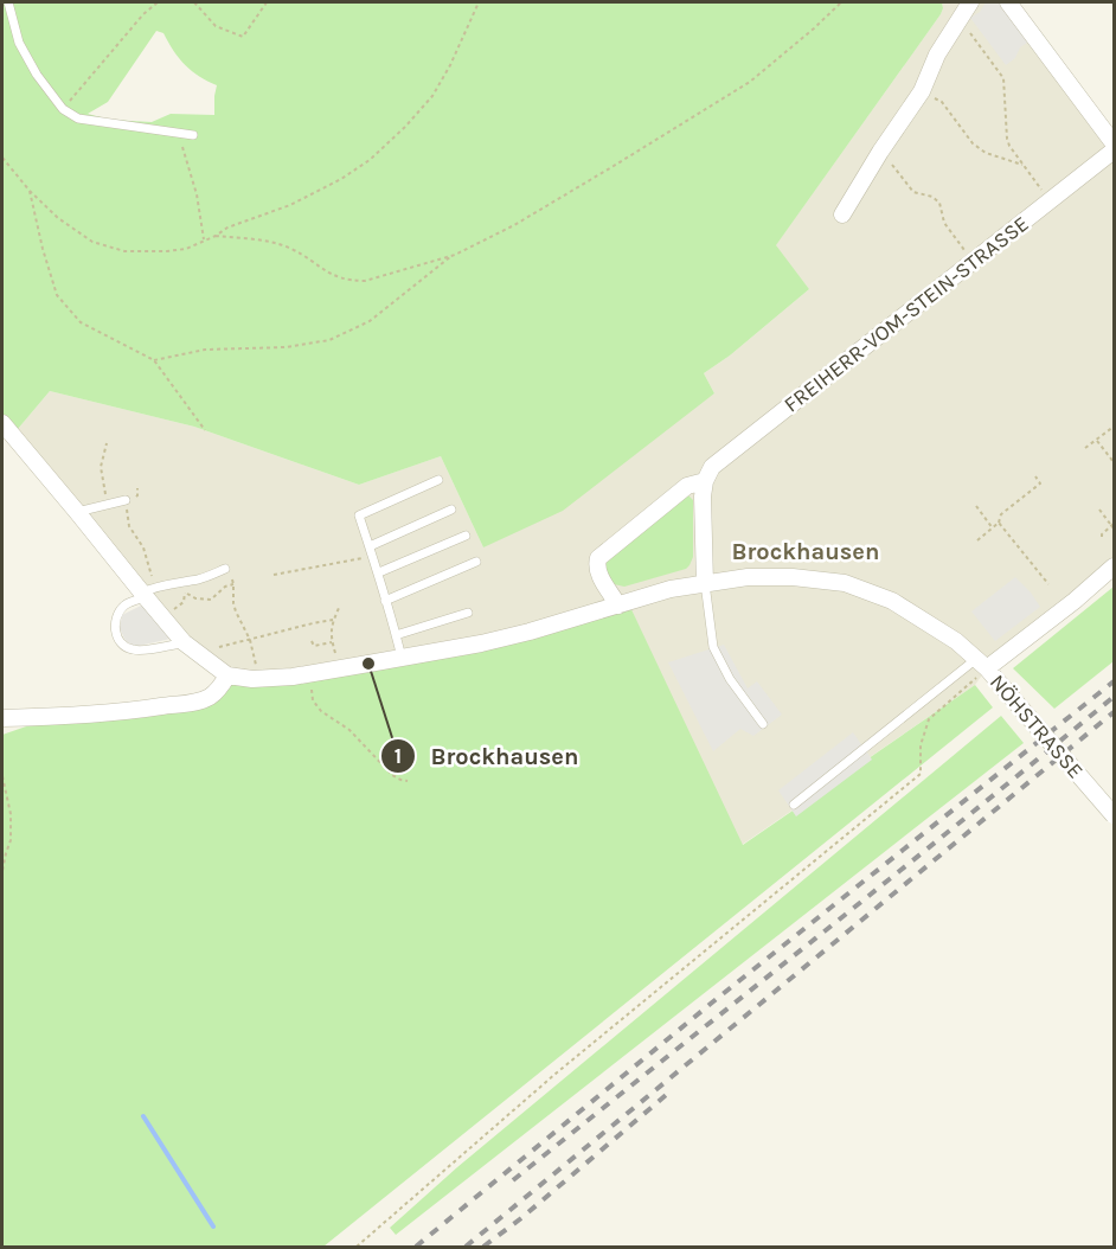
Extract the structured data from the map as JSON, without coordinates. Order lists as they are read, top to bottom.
{
  "streets": {
    "street": ["FREIHERR-VOM-STEIN-STRASSE", "NÖHSTRASSE"]
  },
  "districts": ["Brockhausen"],
  "places": ["Brockhausen"]
}
